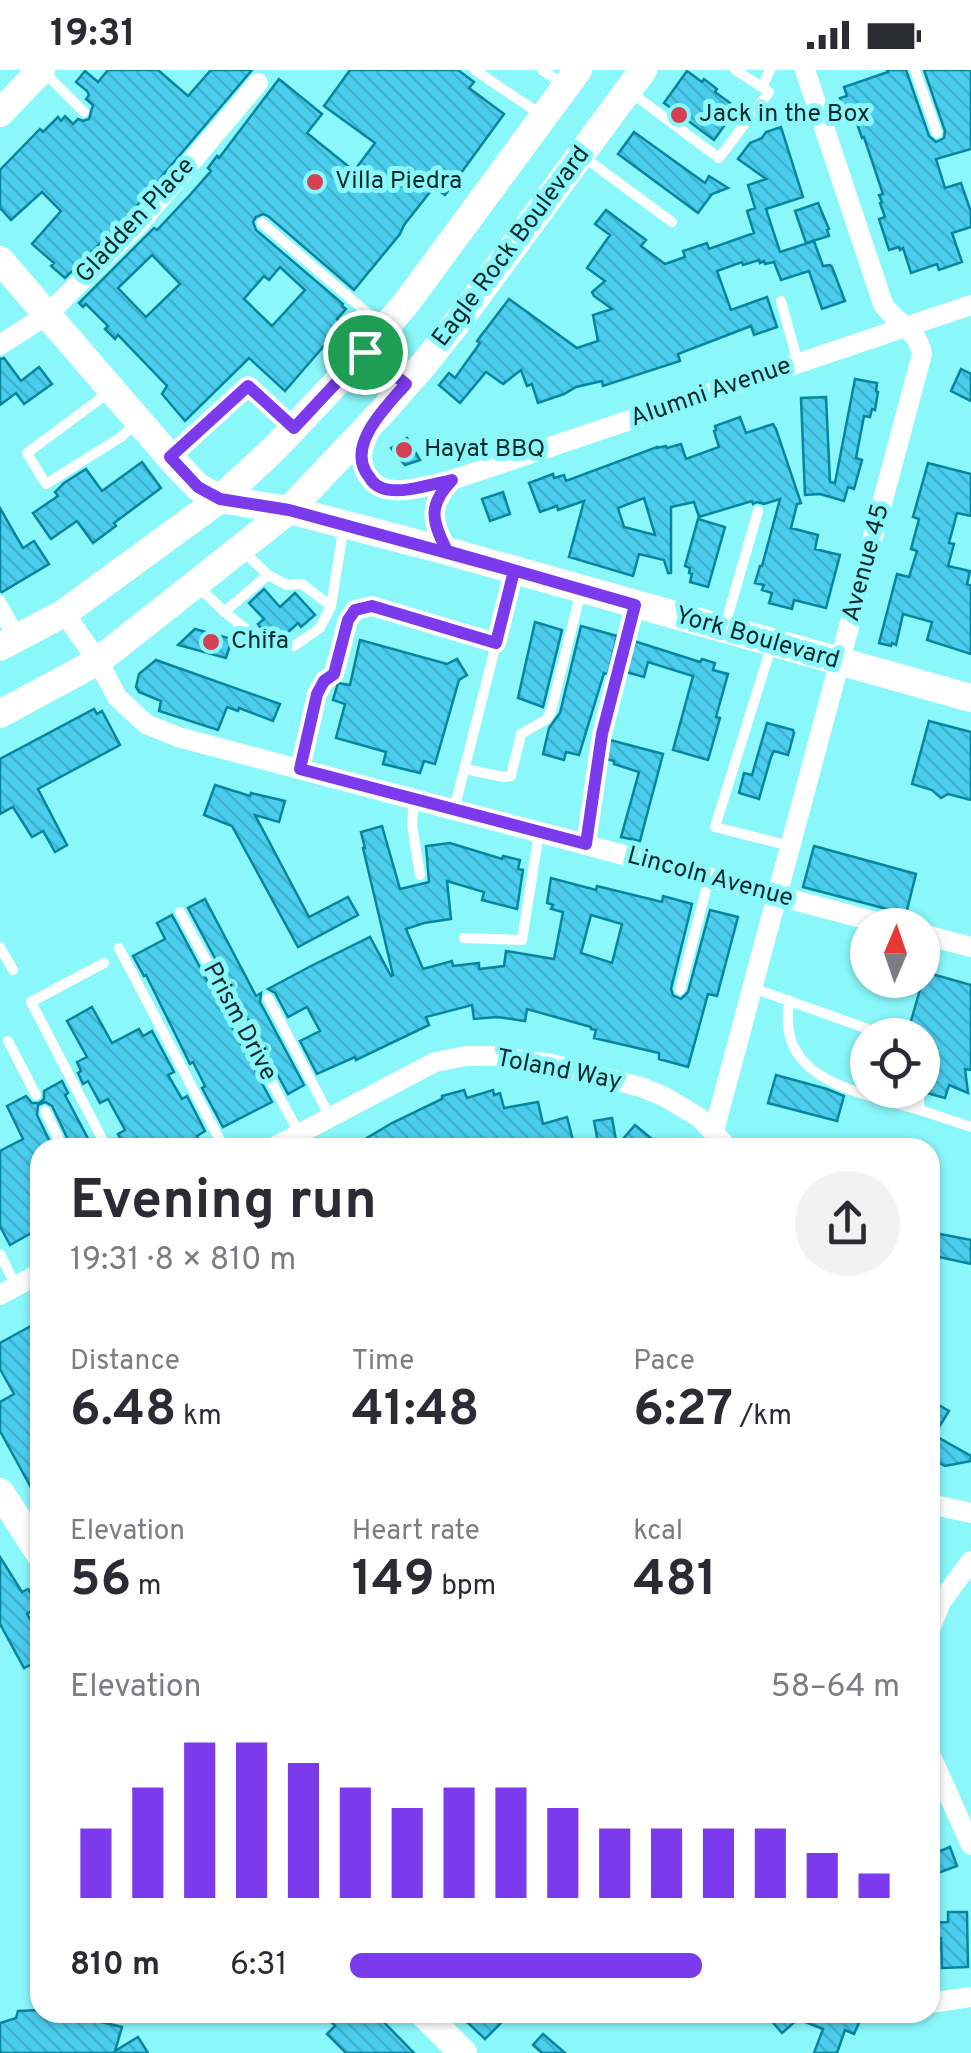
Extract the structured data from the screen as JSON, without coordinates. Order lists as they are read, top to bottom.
{
  "streets": {
    "main road": ["Eagle Rock Boulevard", "York Boulevard"],
    "street": [
      "Gladden Place",
      "Alumni Avenue",
      "Avenue 45",
      "Lincoln Avenue",
      "Toland Way"
    ],
    "lane": ["Prism Drive"]
  },
  "crossings": [
    ["Gladden Place", "York Boulevard"],
    ["Eagle Rock Boulevard", "Alumni Avenue"],
    ["Eagle Rock Boulevard", "York Boulevard"],
    ["Eagle Rock Boulevard", "Lincoln Avenue"],
    ["Alumni Avenue", "Avenue 45"],
    ["Avenue 45", "York Boulevard"],
    ["Avenue 45", "Lincoln Avenue"],
    ["Avenue 45", "Toland Way"],
    ["Prism Drive", "Toland Way"]
  ],
  "places": [
    "Jack in the Box",
    "Villa Piedra",
    "Hayat BBQ",
    "Chifa"
  ],
  "north": "top",
  "page": {
    "status": "19:31",
    "heading": ["Evening run", "19:31 · 8 × 810 m"],
    "stats": [
      ["Distance", "6.48 km"],
      ["Time", "41:48"],
      ["Pace", "6:27 /km"],
      ["Elevation", "56 m"],
      ["Heart rate", "149 bpm"],
      ["kcal", "481"]
    ],
    "chart": ["Elevation", "58–64 m"],
    "list": [
      {
        "name": "810 m",
        "note": "6:31"
      }
    ]
  }
}
